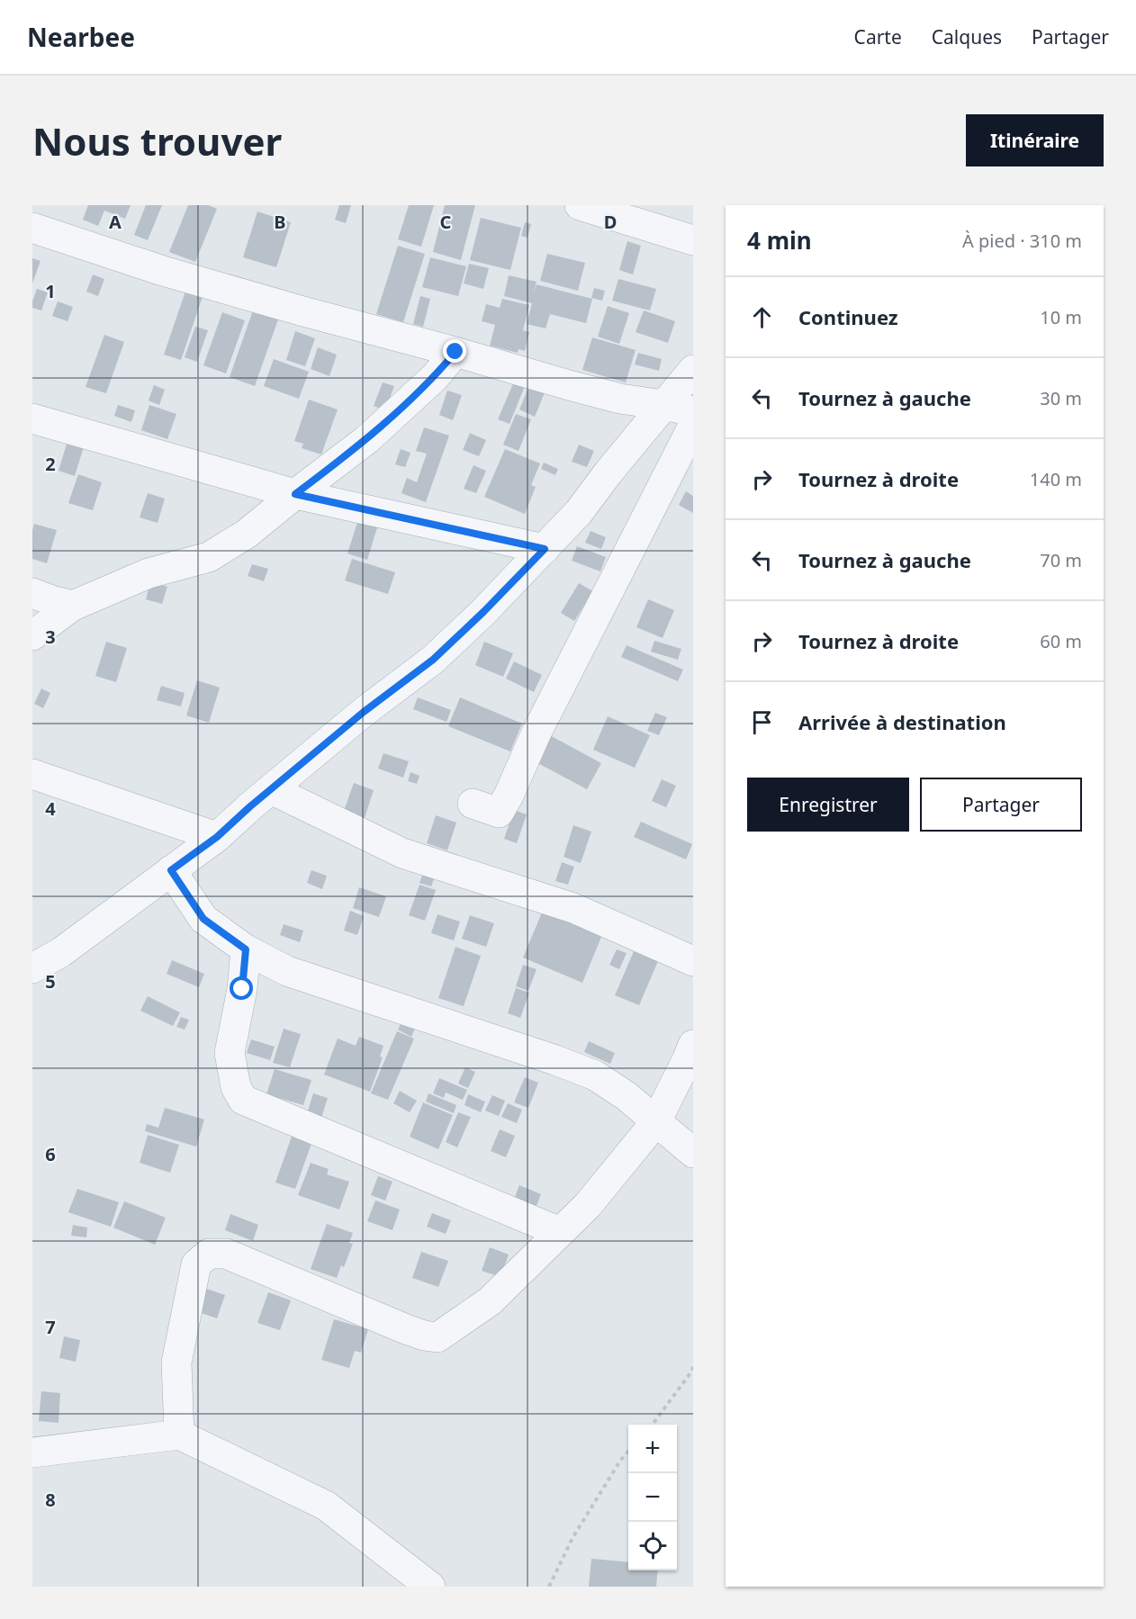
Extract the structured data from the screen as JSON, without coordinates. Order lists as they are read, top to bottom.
{
  "page": {
    "header": "Nearbee",
    "nav": ["Carte", "Calques", "Partager"],
    "buttons": [
      "Itinéraire",
      ["Enregistrer", "Partager"]
    ],
    "title": "Nous trouver",
    "heading": ["4 min", "À pied · 310 m"],
    "list": [
      ["Continuez", "10 m"],
      ["Tournez à gauche", "30 m"],
      ["Tournez à droite", "140 m"],
      ["Tournez à gauche", "70 m"],
      ["Tournez à droite", "60 m"],
      "Arrivée à destination"
    ],
    "map_buttons": ["+", "−"]
  },
  "grid": {
    "columns": [
      "A",
      "B",
      "C",
      "D"
    ],
    "rows": [
      "1",
      "2",
      "3",
      "4",
      "5",
      "6",
      "7",
      "8"
    ]
  }
}
